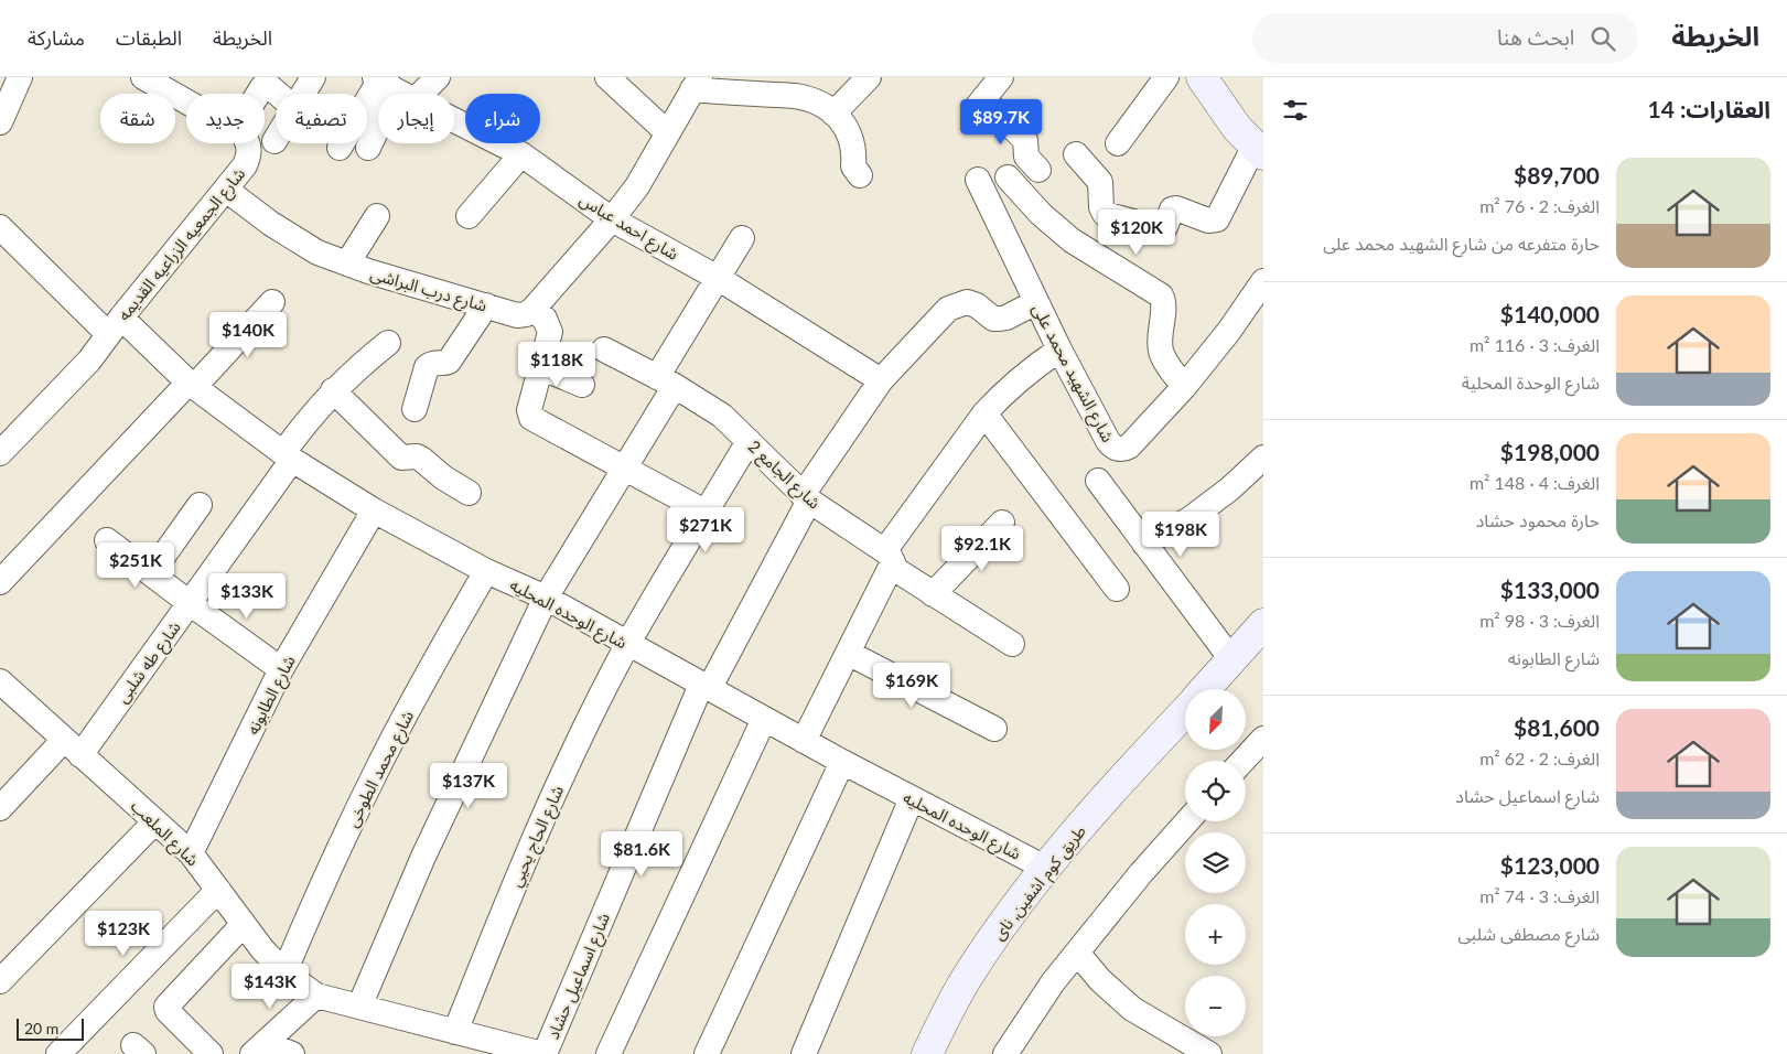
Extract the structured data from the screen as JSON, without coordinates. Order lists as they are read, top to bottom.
{
  "streets": {
    "street": [
      "شارع احمد عباس",
      "شارع الجمعيه الزراعيه القديمه",
      "شارع درب البراشى",
      "شارع الشهيد محمد على",
      "شارع الجامع 2",
      "شارع الوحده المحليه",
      "شارع طه شلبى",
      "شارع الطابونه",
      "شارع محمد الطوخى",
      "شارع الملعب",
      "شارع الحاج يحيي",
      "طريق كوم اشفين, ناى",
      "شارع اسماعيل حشاد"
    ]
  },
  "crossings": [
    ["شارع احمد عباس", "شارع اسماعيل حشاد"],
    ["شارع الجمعيه الزراعيه القديمه", "شارع درب البراشى"],
    ["شارع الجمعيه الزراعيه القديمه", "شارع الوحده المحليه"],
    ["شارع الشهيد محمد على", "شارع اسماعيل حشاد"],
    ["شارع الجامع 2", "شارع الحاج يحيي"],
    ["شارع الجامع 2", "شارع اسماعيل حشاد"],
    ["شارع الوحده المحليه", "شارع طه شلبى"],
    ["شارع الوحده المحليه", "شارع الطابونه"],
    ["شارع الوحده المحليه", "شارع محمد الطوخى"],
    ["شارع الوحده المحليه", "شارع الحاج يحيي"],
    ["شارع الوحده المحليه", "طريق كوم اشفين, ناى"],
    ["شارع الوحده المحليه", "شارع اسماعيل حشاد"],
    ["شارع طه شلبى", "شارع الملعب"],
    ["شارع الطابونه", "شارع الملعب"],
    ["شارع محمد الطوخى", "شارع الملعب"]
  ],
  "scale_bar": "20 m",
  "north": "bottom left",
  "page": {
    "header": "الخريطة",
    "search": "ابحث هنا",
    "nav": ["الخريطة", "الطبقات", "مشاركة"],
    "heading": "العقارات: 14",
    "chip": [
      "شراء",
      "إيجار",
      "تصفية",
      "جديد",
      "شقة"
    ],
    "price": [
      "$89.7K",
      "$120K",
      "$140K",
      "$118K",
      "$271K",
      "$198K",
      "$92.1K",
      "$251K",
      "$133K",
      "$169K",
      "$137K",
      "$81.6K",
      "$123K",
      "$143K"
    ],
    "list": [
      {
        "name": "$89,700",
        "note": "الغرف: 2 · 76 m² · حارة متفرعه من شارع الشهيد محمد على"
      },
      {
        "name": "$140,000",
        "note": "الغرف: 3 · 116 m² · شارع الوحدة المحلية"
      },
      {
        "name": "$198,000",
        "note": "الغرف: 4 · 148 m² · حارة محمود حشاد"
      },
      {
        "name": "$133,000",
        "note": "الغرف: 3 · 98 m² · شارع الطابونه"
      },
      {
        "name": "$81,600",
        "note": "الغرف: 2 · 62 m² · شارع اسماعيل حشاد"
      },
      {
        "name": "$123,000",
        "note": "الغرف: 3 · 74 m² · شارع مصطفى شلبى"
      }
    ],
    "map_buttons": ["+", "−"],
    "scale": "20 m"
  }
}
